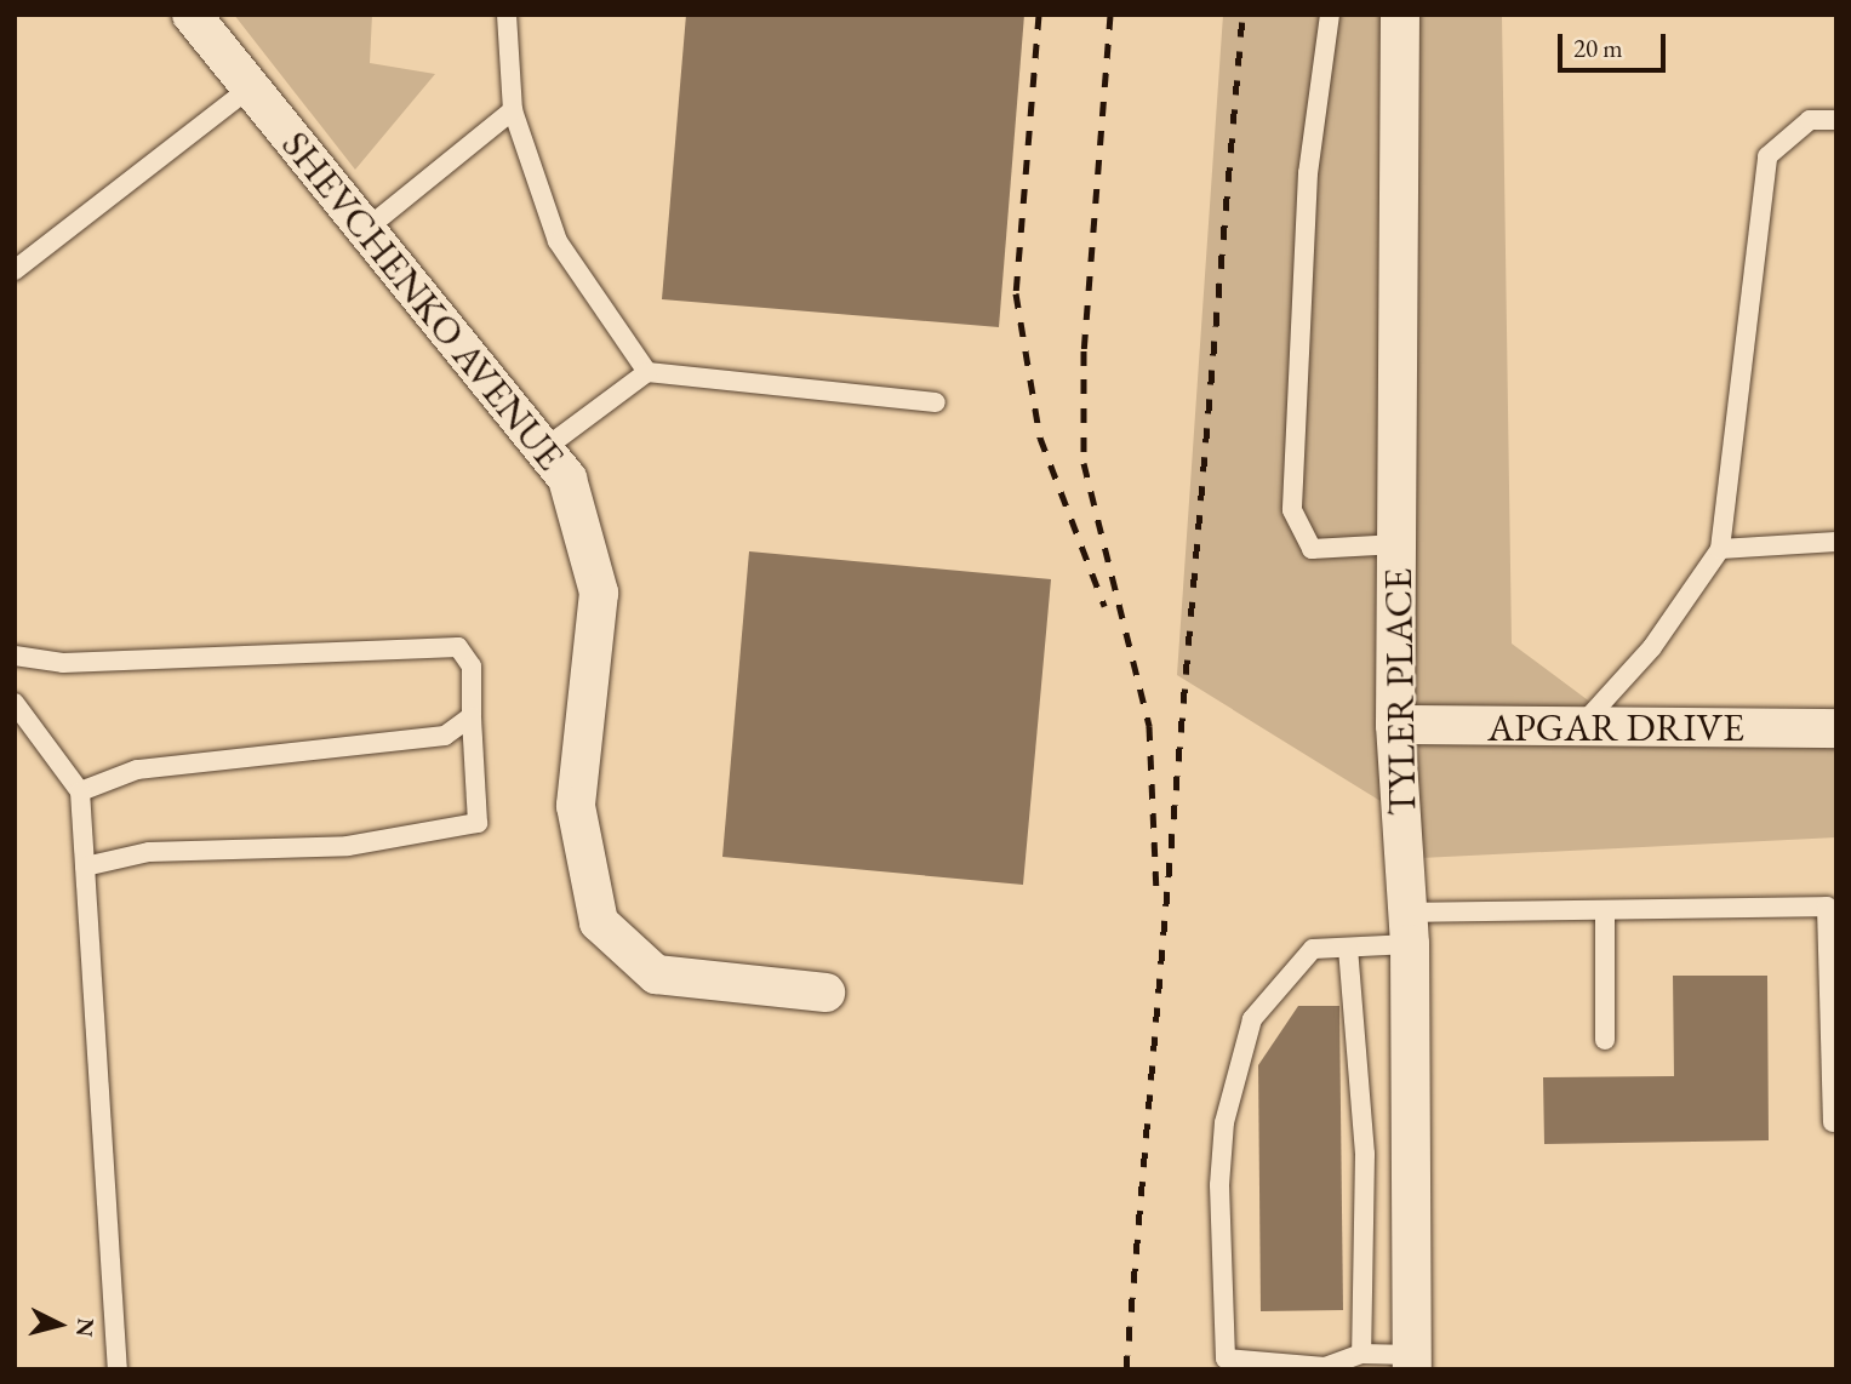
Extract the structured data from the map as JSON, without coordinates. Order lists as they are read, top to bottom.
{
  "streets": {
    "street": ["SHEVCHENKO AVENUE", "TYLER PLACE", "APGAR DRIVE"]
  },
  "crossings": [
    ["TYLER PLACE", "APGAR DRIVE"]
  ],
  "scale_bar": "20 m",
  "north": "right"
}
